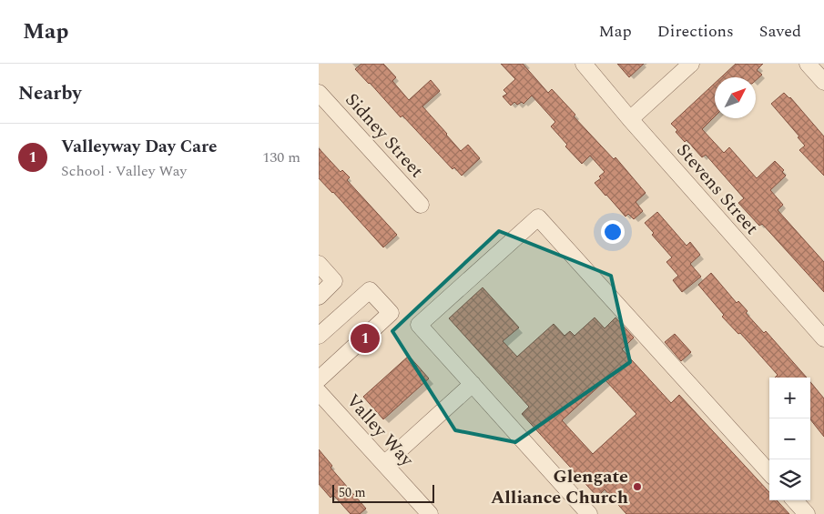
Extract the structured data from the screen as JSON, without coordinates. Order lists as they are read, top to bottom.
{
  "streets": {
    "street": ["Sidney Street", "Stevens Street", "Valley Way"]
  },
  "places": ["Glengate Alliance Church"],
  "scale_bar": "50 m",
  "north": "top right",
  "page": {
    "header": "Map",
    "nav": ["Map", "Directions", "Saved"],
    "heading": "Nearby",
    "list": [
      {
        "mark": "1",
        "name": "Valleyway Day Care",
        "note": "School · Valley Way",
        "value": "130 m"
      }
    ],
    "pins": "1",
    "map_buttons": ["+", "−"],
    "scale": "50 m"
  }
}
